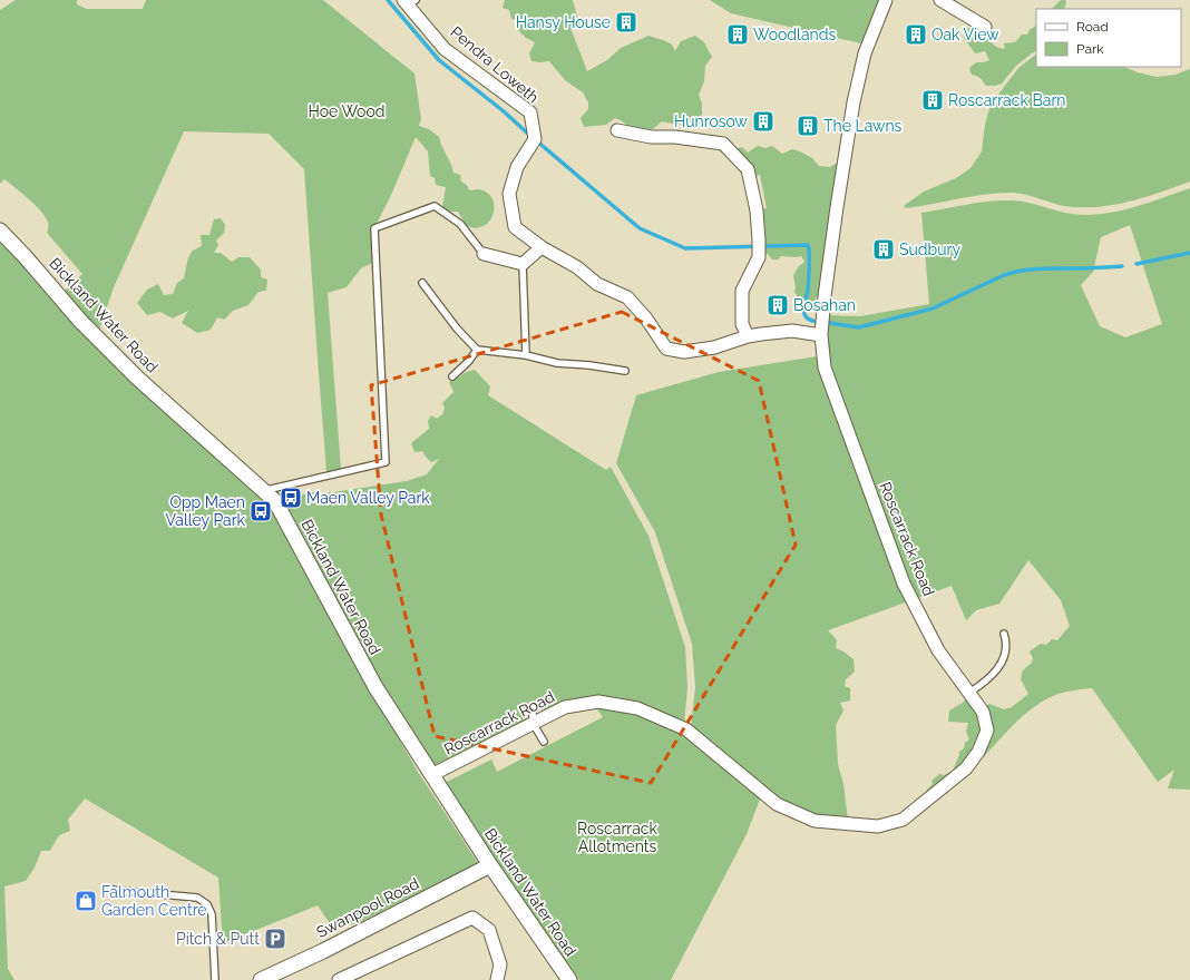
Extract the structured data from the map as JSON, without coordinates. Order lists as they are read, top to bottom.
{
  "streets": {
    "street": [
      "Pendra Loweth",
      "Bickland Water Road",
      "Roscarrack Road",
      "Swanpool Road"
    ]
  },
  "crossings": [
    ["Pendra Loweth", "Roscarrack Road"],
    ["Bickland Water Road", "Roscarrack Road"],
    ["Bickland Water Road", "Swanpool Road"]
  ],
  "parks": ["Hoe Wood", "Roscarrack Allotments"],
  "places": {
    "building": [
      "Hansy House",
      "Woodlands",
      "Oak View",
      "Roscarrack Barn",
      "Hunrosow",
      "The Lawns",
      "Sudbury",
      "Bosahan"
    ],
    "bus stop": ["Maen Valley Park", "Opp Maen Valley Park"],
    "shop": ["Falmouth Garden Centre"],
    "parking": ["Pitch & Putt"]
  },
  "legend": ["Road", "Park"]
}
